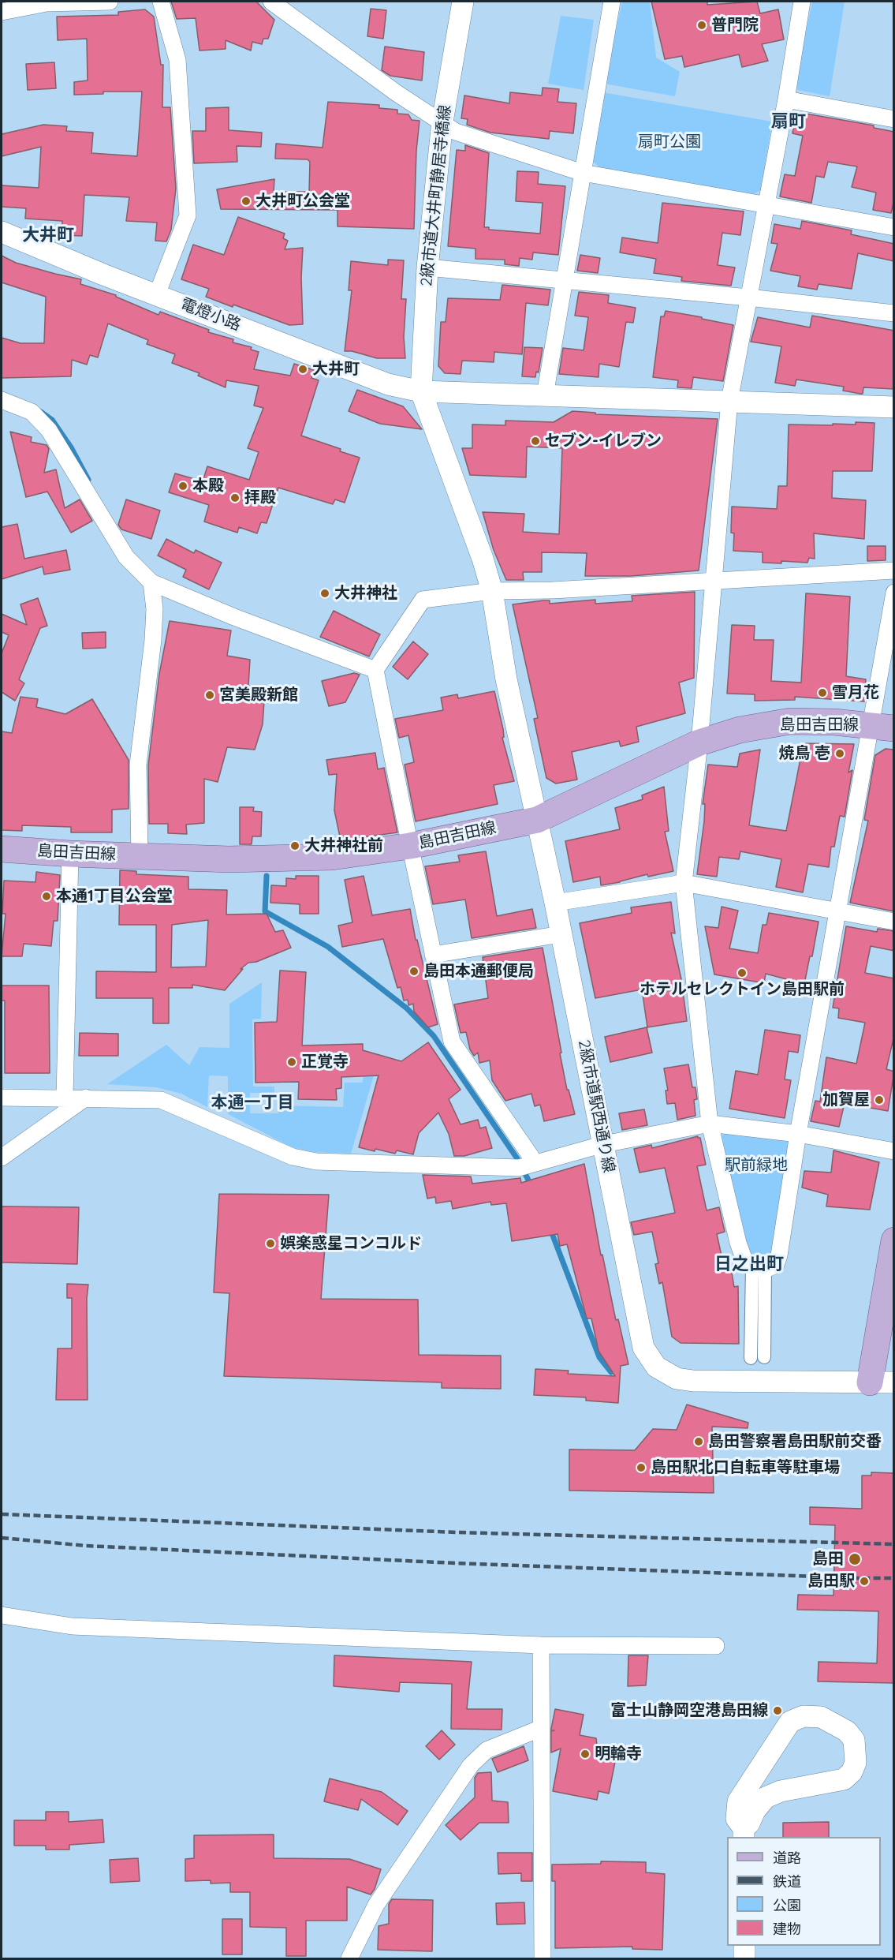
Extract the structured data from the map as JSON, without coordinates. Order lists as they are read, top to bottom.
{
  "streets": {
    "main road": ["島田吉田線"],
    "street": ["2級市道大井町静居寺橋線", "電燈小路", "2級市道駅西通り線"]
  },
  "crossings": [
    ["2級市道大井町静居寺橋線", "電燈小路"],
    ["2級市道大井町静居寺橋線", "2級市道駅西通り線"],
    ["電燈小路", "2級市道駅西通り線"],
    ["島田吉田線", "2級市道駅西通り線"]
  ],
  "districts": [
    "扇町",
    "大井町",
    "本通一丁目",
    "日之出町"
  ],
  "parks": ["扇町公園", "駅前緑地"],
  "places": [
    "普門院",
    "大井町公会堂",
    "大井町",
    "セブン-イレブン",
    "本殿",
    "拝殿",
    "大井神社",
    "雪月花",
    "宮美殿新館",
    "焼鳥 壱",
    "大井神社前",
    "本通1丁目公会堂",
    "島田本通郵便局",
    "ホテルセレクトイン島田駅前",
    "正覚寺",
    "加賀屋",
    "娯楽惑星コンコルド",
    "島田警察署島田駅前交番",
    "島田駅北口自転車等駐車場",
    "島田",
    "島田駅",
    "富士山静岡空港島田線",
    "明輪寺"
  ],
  "legend": [
    "道路",
    "鉄道",
    "公園",
    "建物"
  ]
}
